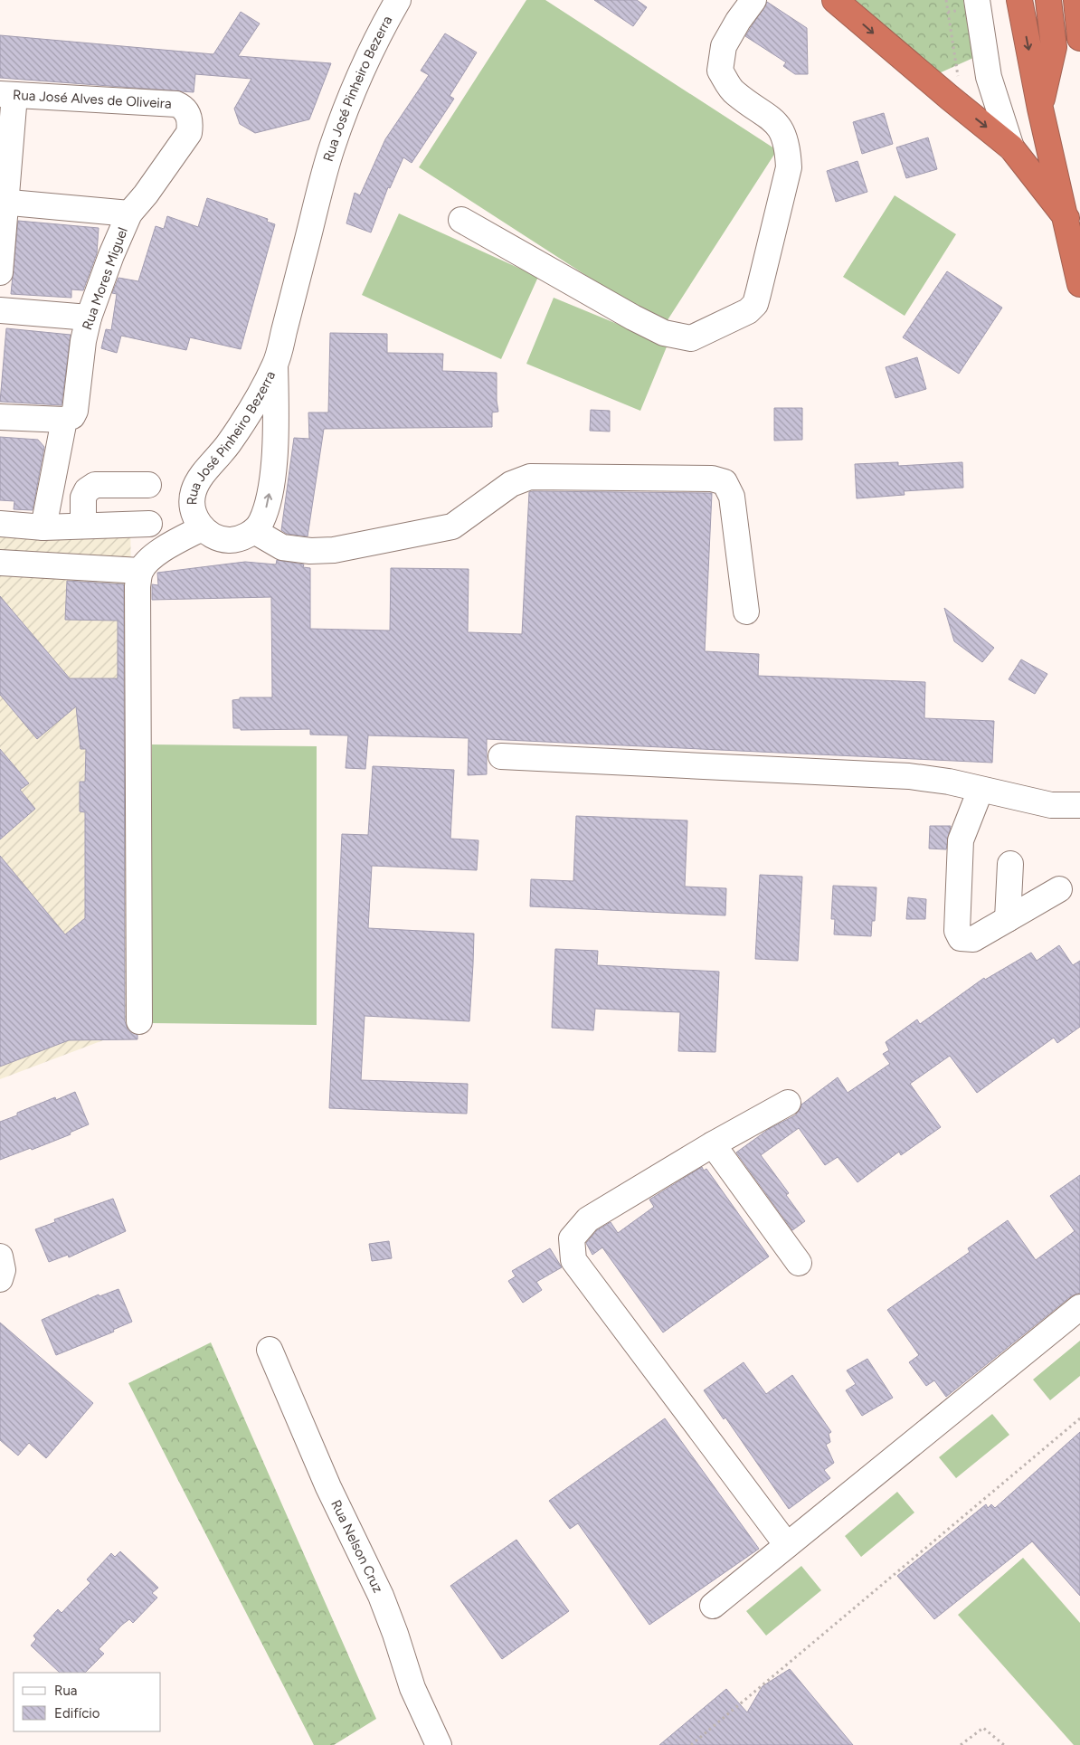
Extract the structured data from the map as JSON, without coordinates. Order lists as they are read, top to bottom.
{
  "streets": {
    "street": [
      "Rua José Pinheiro Bezerra",
      "Rua José Alves de Oliveira",
      "Rua Mores Miguel",
      "Rua Nelson Cruz"
    ]
  },
  "crossings": [
    ["Rua José Alves de Oliveira", "Rua Mores Miguel"]
  ],
  "legend": ["Rua", "Edifício"]
}
